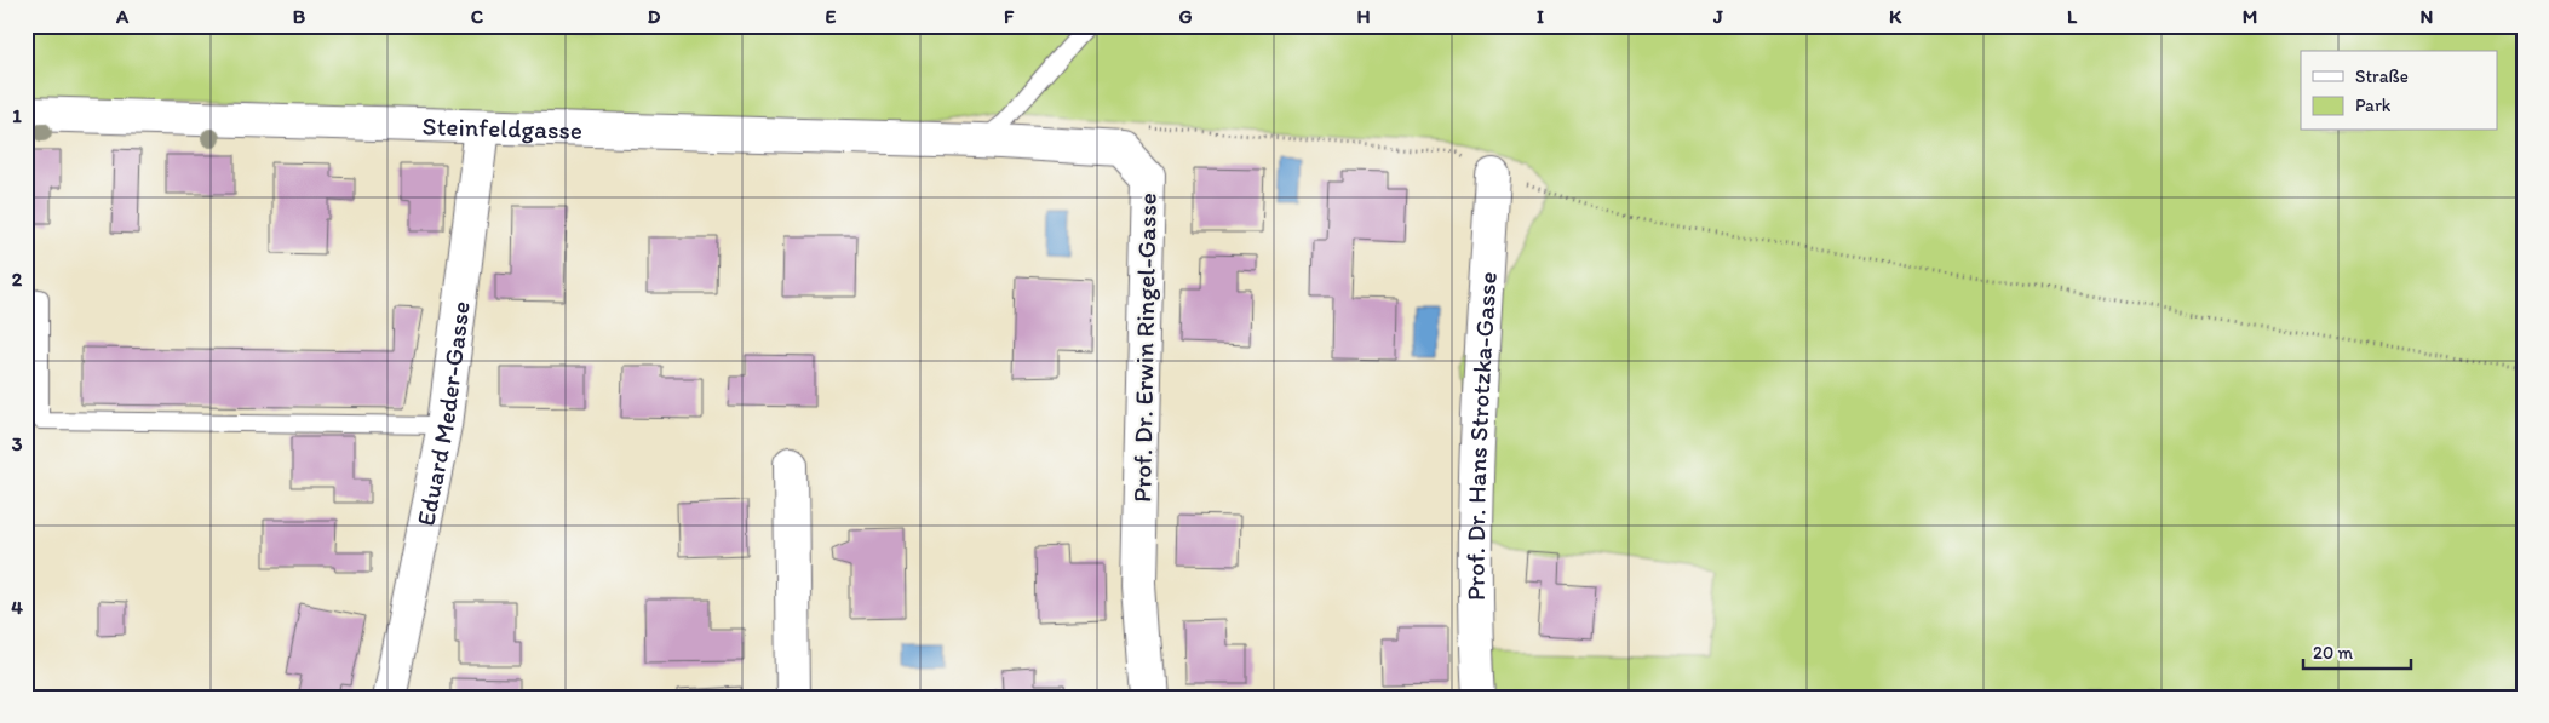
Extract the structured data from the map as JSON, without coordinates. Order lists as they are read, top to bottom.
{
  "streets": {
    "street": [
      "Steinfeldgasse",
      "Prof. Dr. Erwin Ringel-Gasse",
      "Eduard Meder-Gasse",
      "Prof. Dr. Hans Strotzka-Gasse"
    ]
  },
  "crossings": [
    ["Steinfeldgasse", "Prof. Dr. Erwin Ringel-Gasse"],
    ["Steinfeldgasse", "Eduard Meder-Gasse"]
  ],
  "legend": ["Straße", "Park"],
  "scale_bar": "20 m",
  "grid": {
    "columns": [
      "A",
      "B",
      "C",
      "D",
      "E",
      "F",
      "G",
      "H",
      "I",
      "J",
      "K",
      "L",
      "M",
      "N"
    ],
    "rows": [
      "1",
      "2",
      "3",
      "4"
    ]
  }
}
